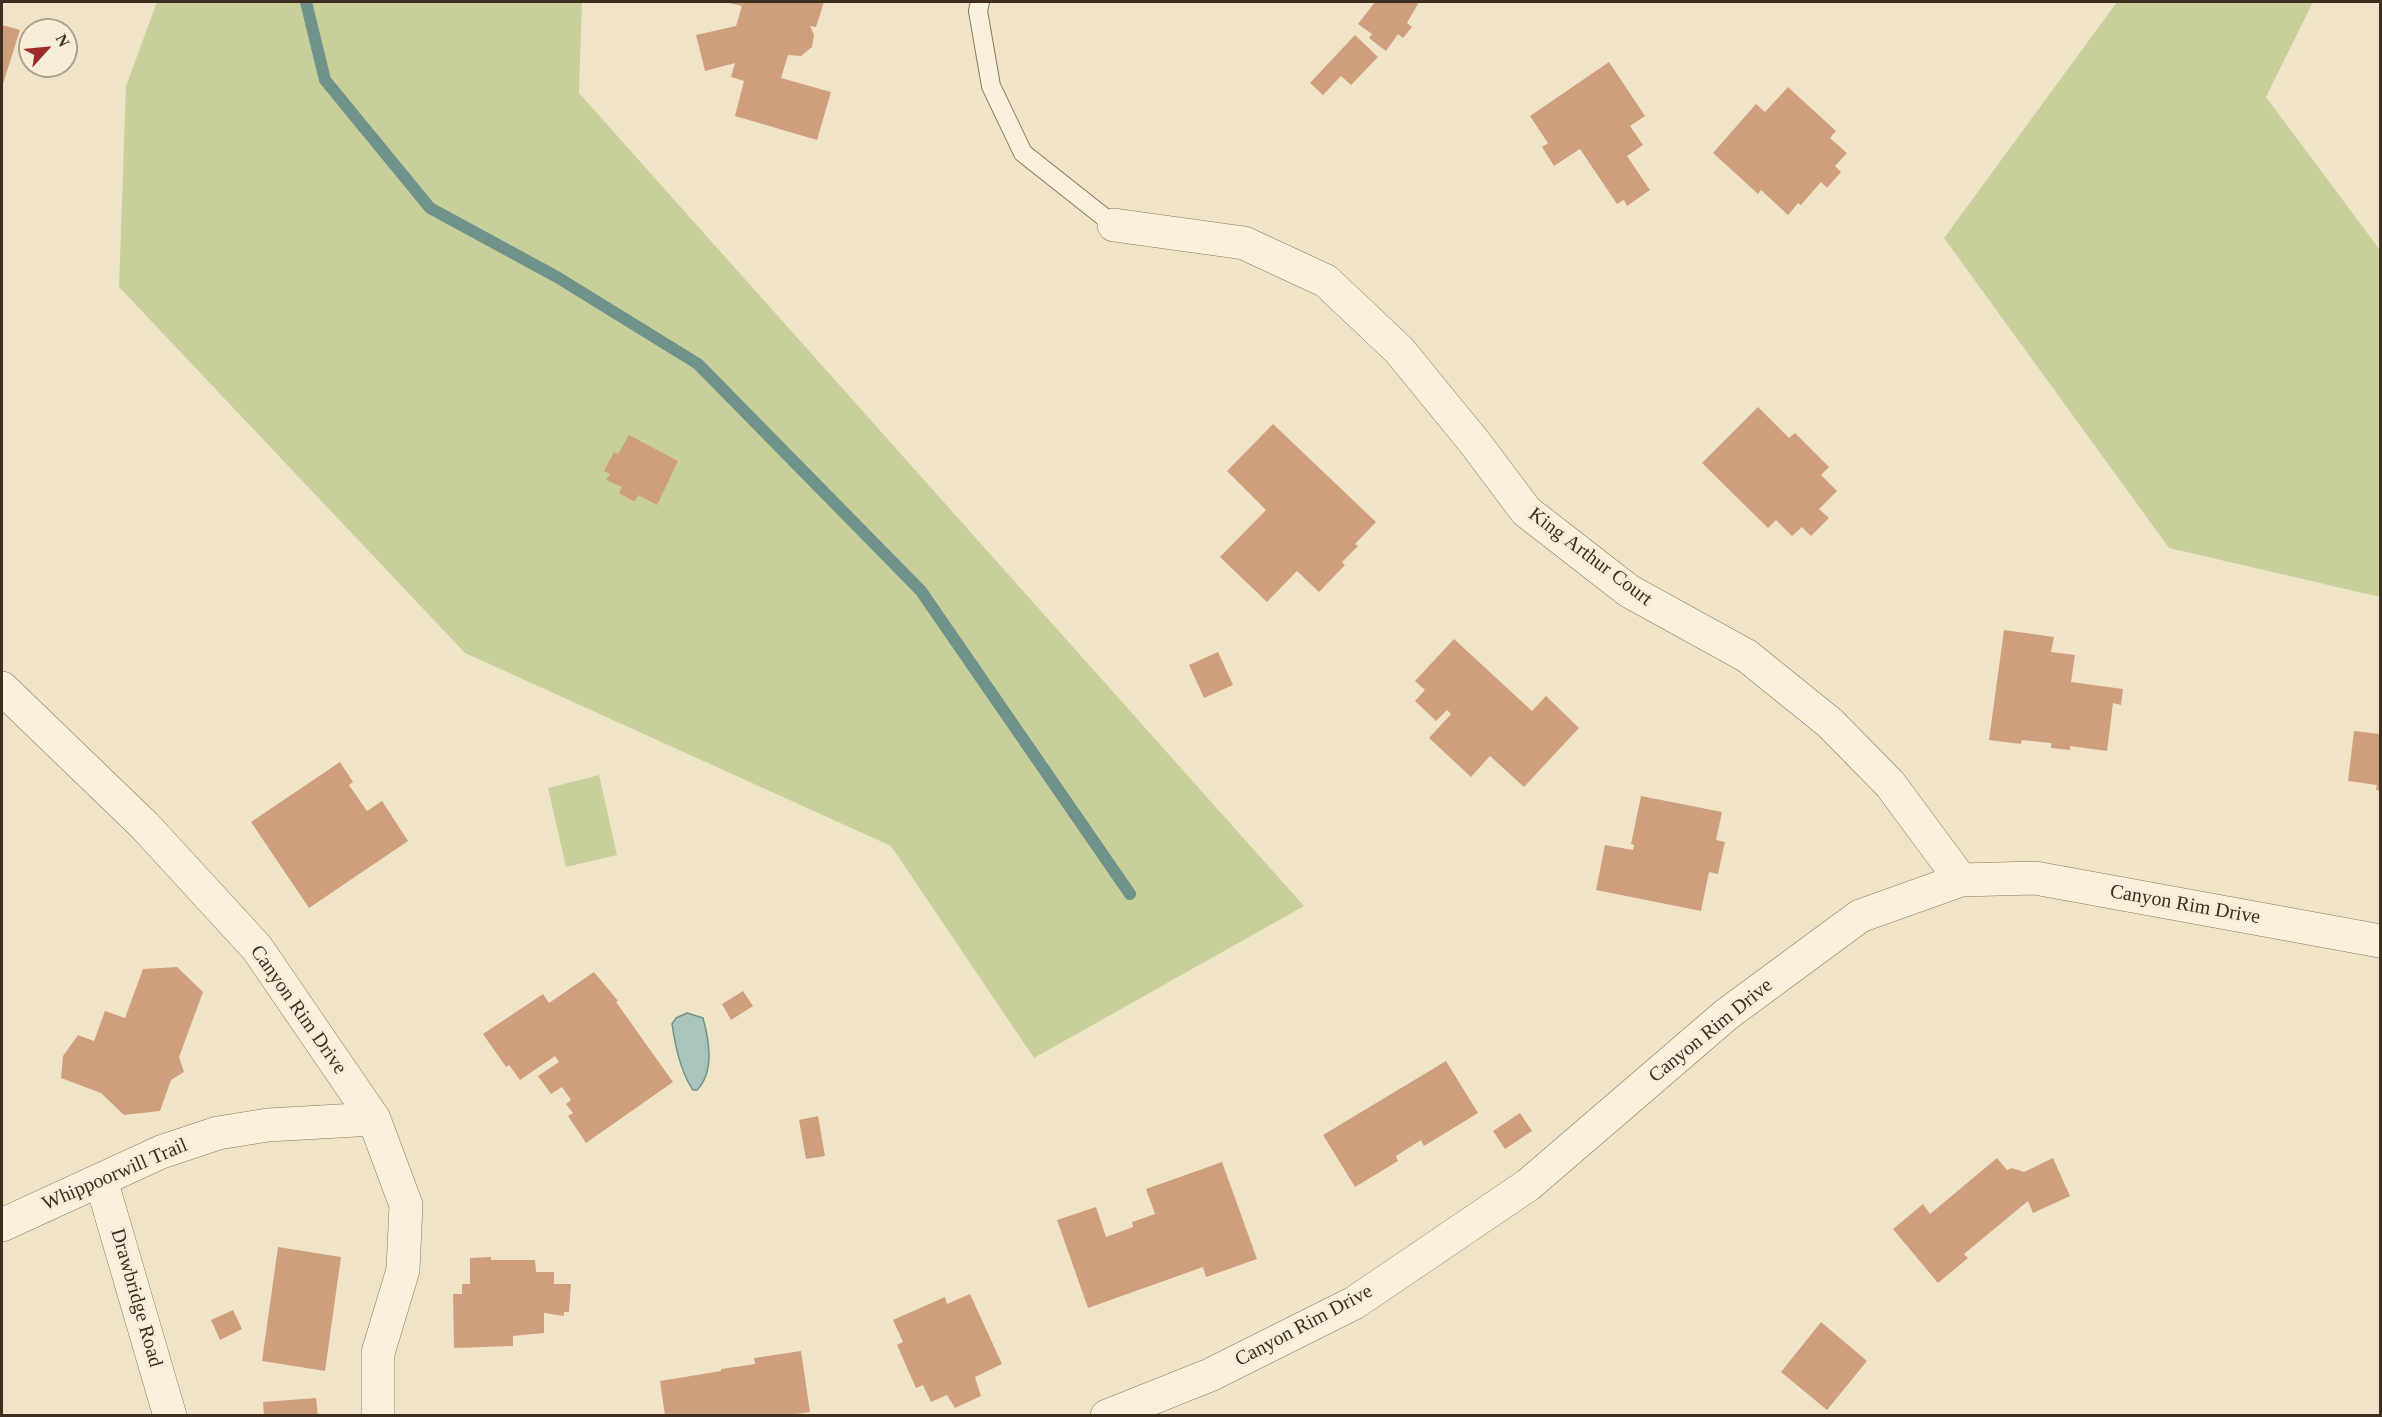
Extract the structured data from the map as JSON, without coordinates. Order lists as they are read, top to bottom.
{
  "streets": {
    "street": [
      "King Arthur Court",
      "Canyon Rim Drive",
      "Whippoorwill Trail",
      "Drawbridge Road"
    ]
  },
  "crossings": [
    ["King Arthur Court", "Canyon Rim Drive"],
    ["Canyon Rim Drive", "Whippoorwill Trail"],
    ["Whippoorwill Trail", "Drawbridge Road"]
  ],
  "north": "top right"
}
